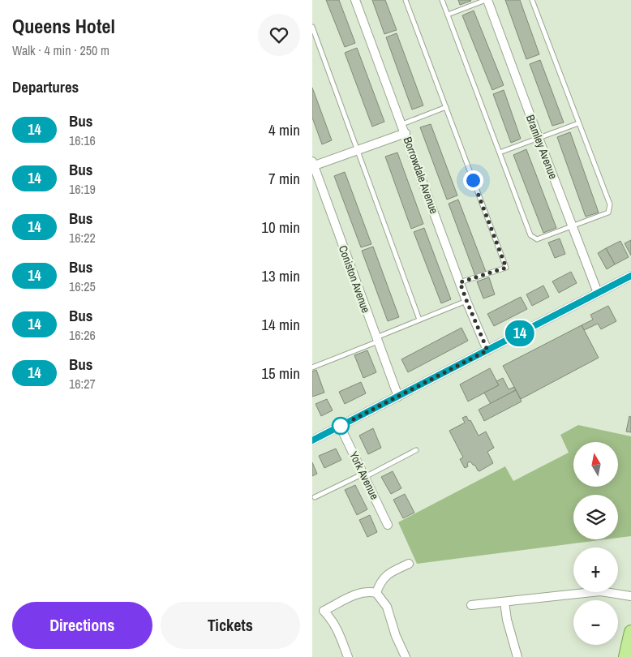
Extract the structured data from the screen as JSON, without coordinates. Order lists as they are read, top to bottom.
{
  "streets": {
    "street": [
      "Bramley Avenue",
      "Borrowdale Avenue",
      "Coniston Avenue",
      "York Avenue"
    ]
  },
  "lines": ["bus line 14"],
  "north": "top",
  "page": {
    "heading": [
      ["Queens Hotel", "Walk · 4 min · 250 m"],
      "Departures"
    ],
    "on_map": "14",
    "list": [
      {
        "mark": "14",
        "name": "Bus",
        "note": "16:16",
        "value": "4 min"
      },
      {
        "mark": "14",
        "name": "Bus",
        "note": "16:19",
        "value": "7 min"
      },
      {
        "mark": "14",
        "name": "Bus",
        "note": "16:22",
        "value": "10 min"
      },
      {
        "mark": "14",
        "name": "Bus",
        "note": "16:25",
        "value": "13 min"
      },
      {
        "mark": "14",
        "name": "Bus",
        "note": "16:26",
        "value": "14 min"
      },
      {
        "mark": "14",
        "name": "Bus",
        "note": "16:27",
        "value": "15 min"
      }
    ],
    "map_buttons": ["+", "−"],
    "buttons": ["Directions", "Tickets"]
  }
}
